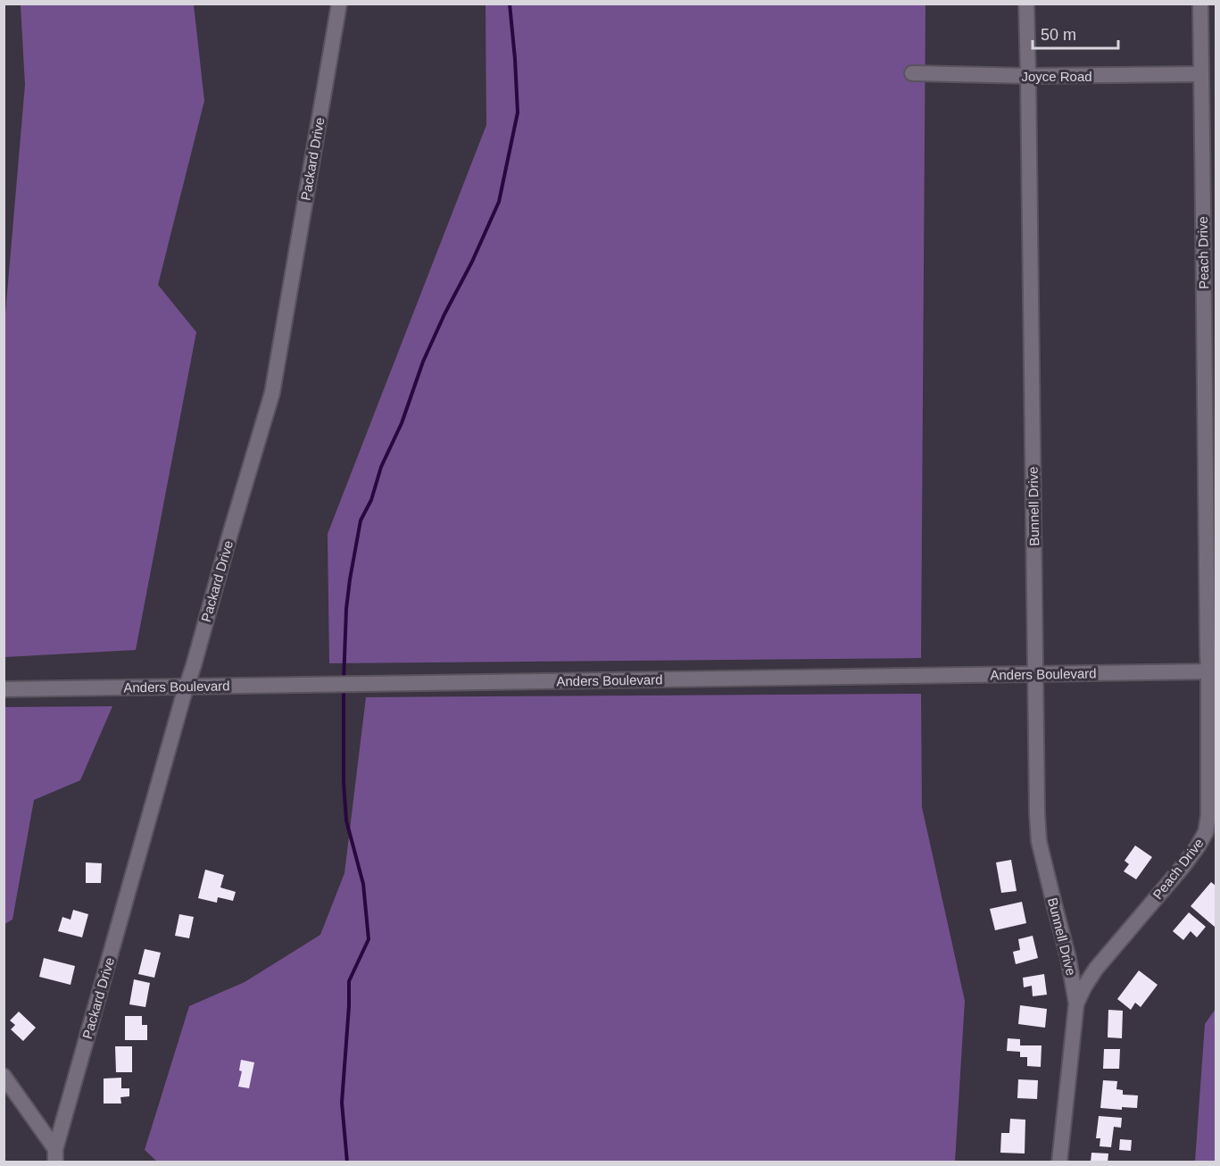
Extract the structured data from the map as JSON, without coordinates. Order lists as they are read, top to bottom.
{
  "streets": {
    "street": [
      "Joyce Road",
      "Packard Drive",
      "Peach Drive",
      "Bunnell Drive",
      "Anders Boulevard"
    ]
  },
  "crossings": [
    ["Joyce Road", "Peach Drive"],
    ["Joyce Road", "Bunnell Drive"],
    ["Packard Drive", "Anders Boulevard"],
    ["Peach Drive", "Bunnell Drive"],
    ["Peach Drive", "Anders Boulevard"],
    ["Bunnell Drive", "Anders Boulevard"]
  ],
  "scale_bar": "50 m"
}
